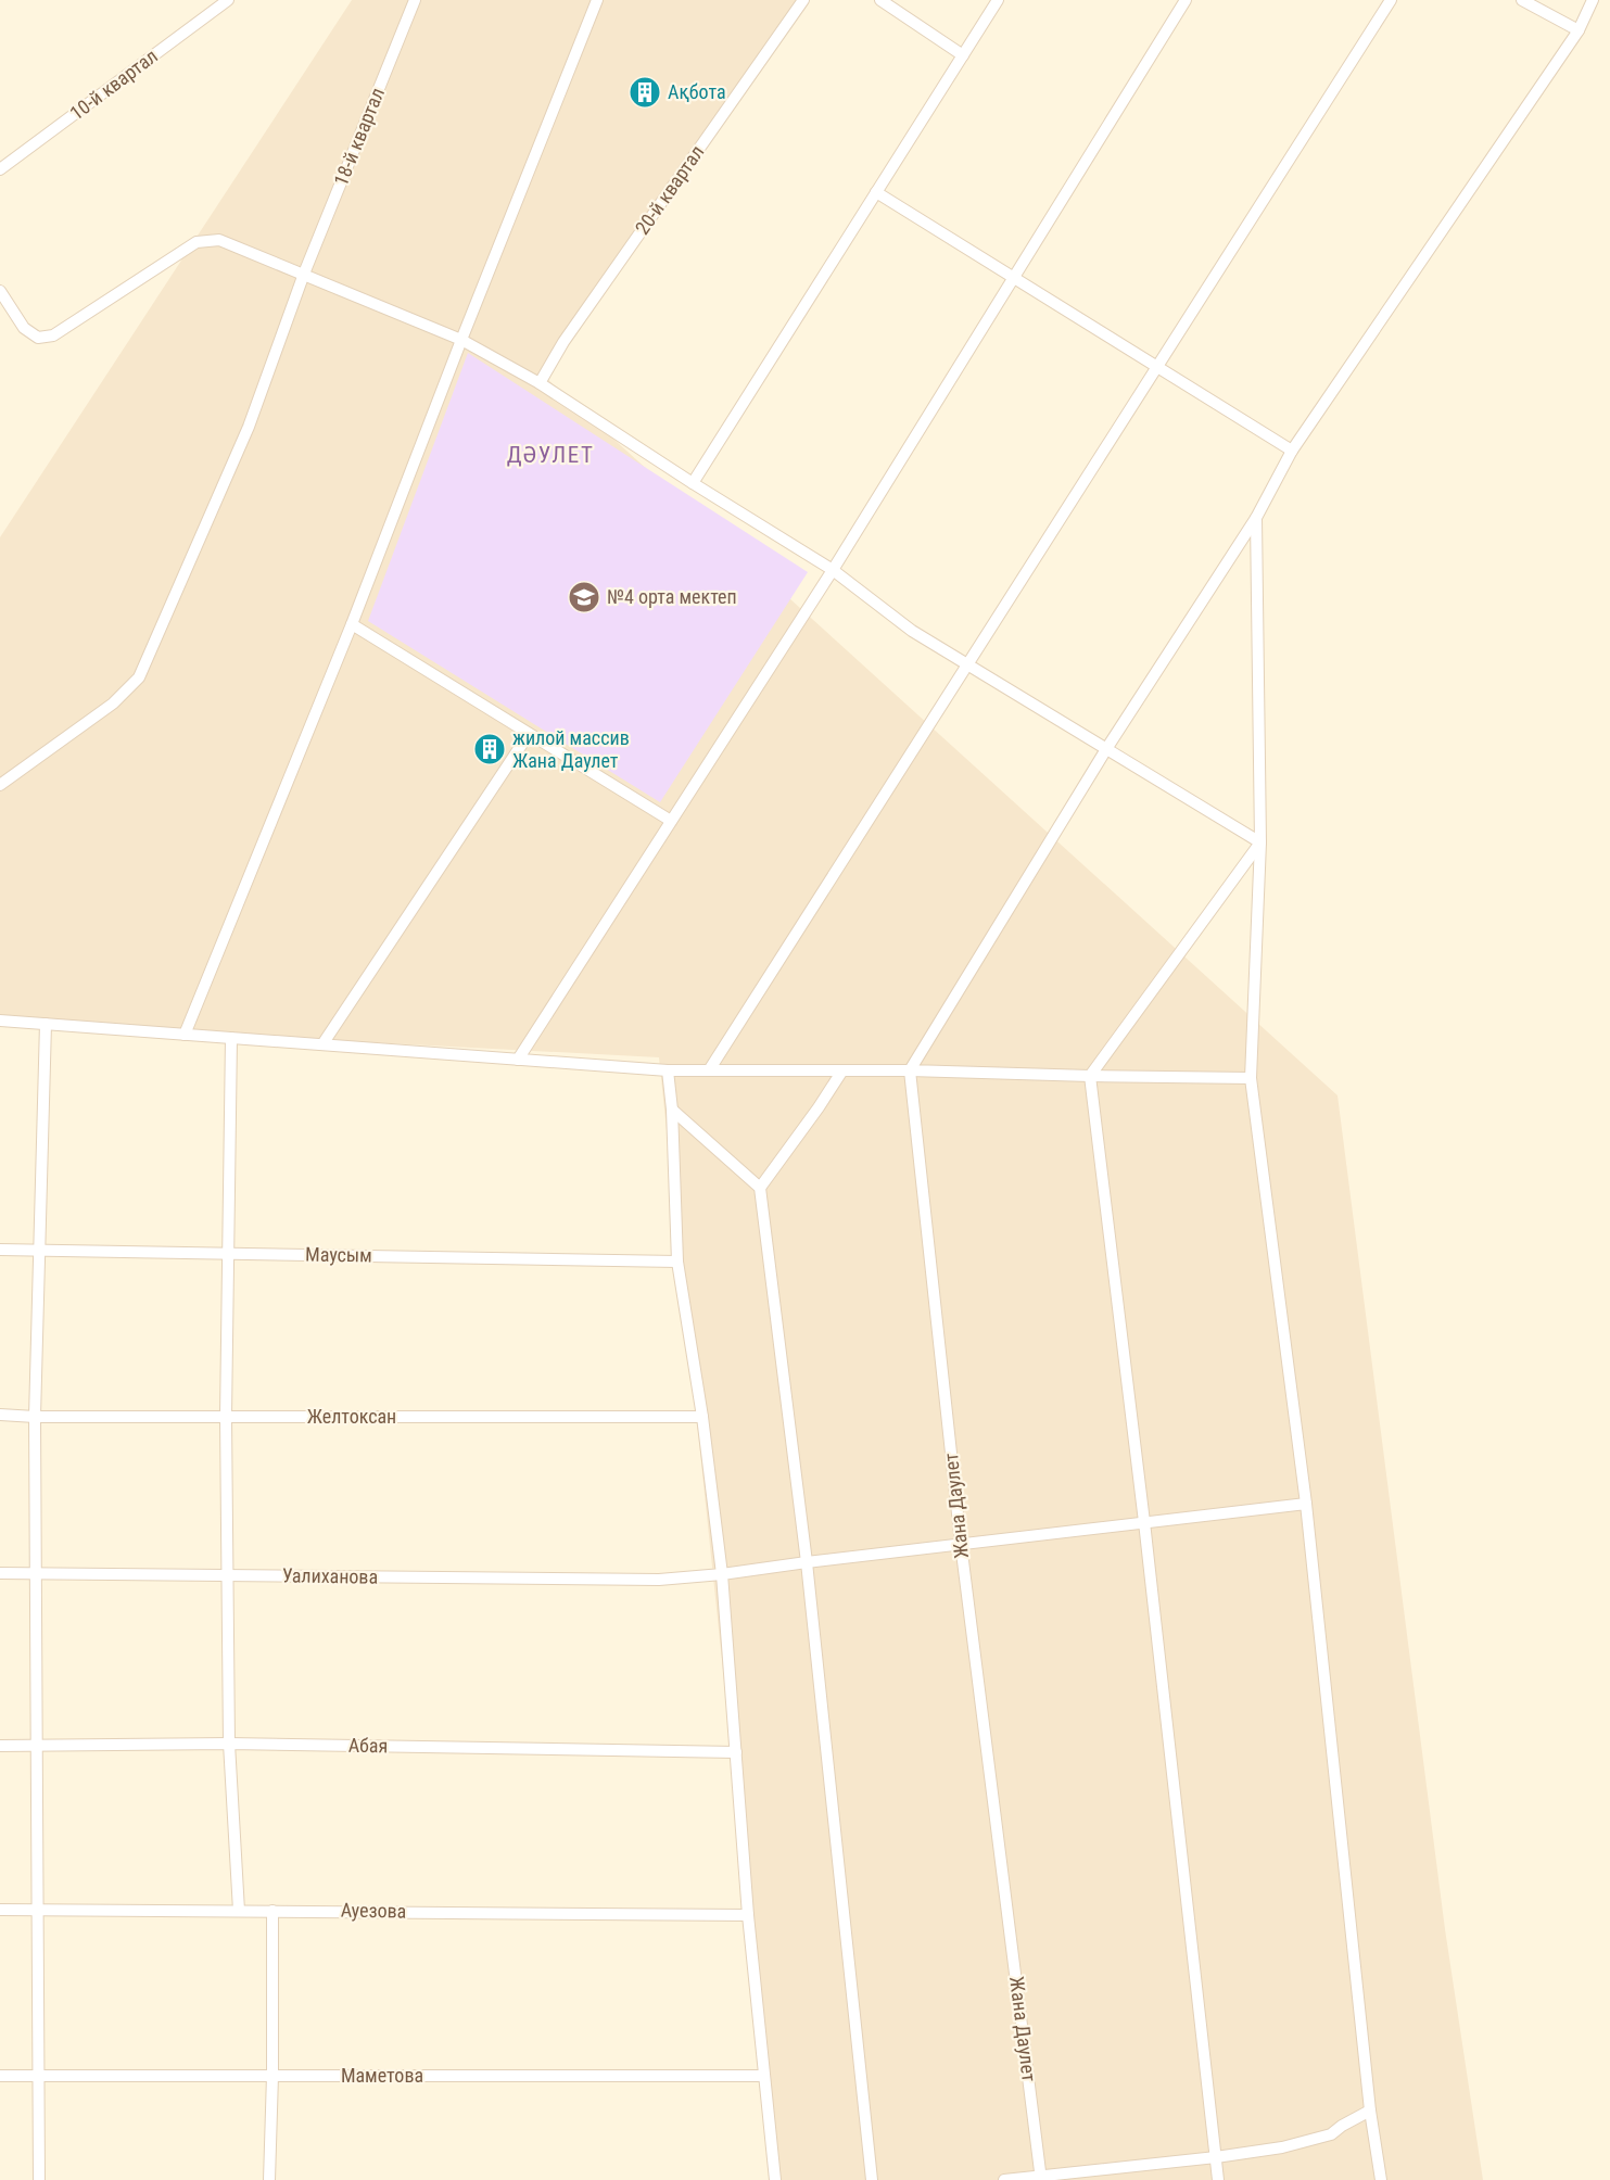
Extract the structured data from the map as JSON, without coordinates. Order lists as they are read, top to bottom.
{
  "streets": {
    "street": [
      "10-й квартал",
      "18-й квартал",
      "20-й квартал",
      "Маусым",
      "Желтоксан",
      "Жана Даулет",
      "Уалиханова",
      "Абая",
      "Ауезова",
      "Маметова"
    ]
  },
  "crossings": [
    ["Жана Даулет", "Уалиханова"]
  ],
  "districts": ["ДӘУЛЕТ"],
  "places": {
    "building": ["Ақбота", "жилой массив Жана Даулет"],
    "school or university": ["№4 орта мектеп"]
  }
}
